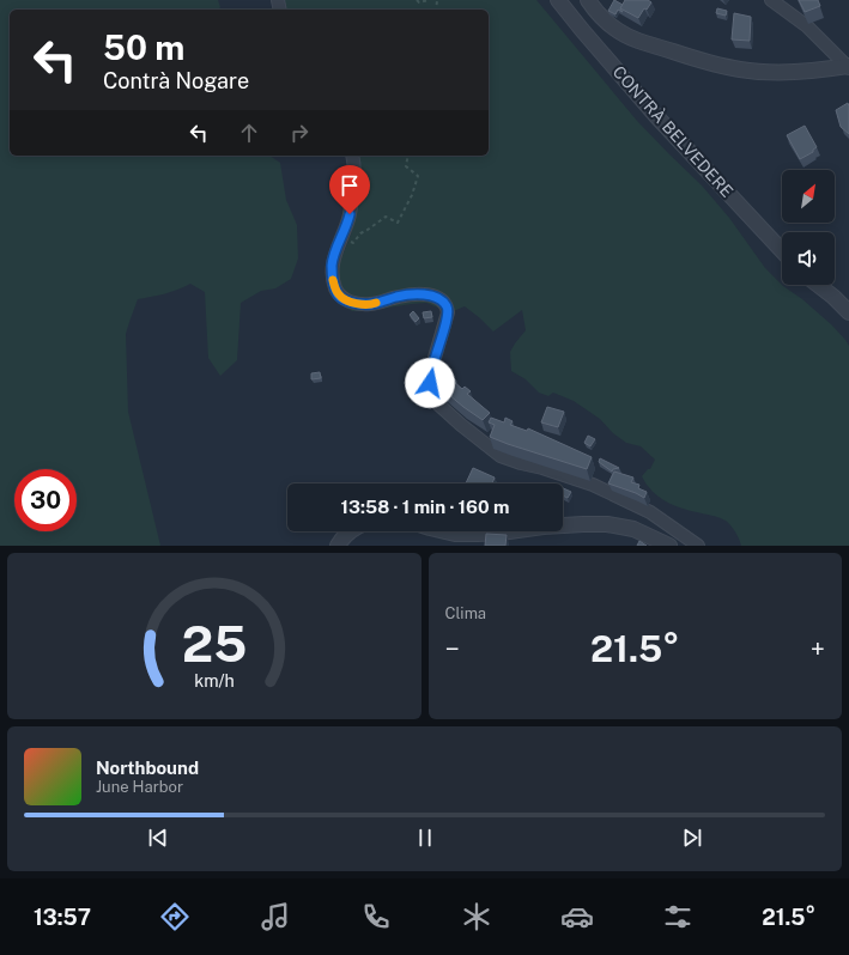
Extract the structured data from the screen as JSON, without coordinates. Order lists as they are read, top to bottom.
{
  "streets": {
    "street": ["CONTRÀ BELVEDERE"]
  },
  "north": "top right",
  "page": {
    "turn": ["50 m", "Contrà Nogare"],
    "limit": "30",
    "trip": "13:58 · 1 min · 160 m",
    "tile": "Clima",
    "heat": ["−", "21.5°", "+"],
    "song": ["Northbound", "June Harbor"],
    "tabs": ["13:57", "21.5°"],
    "gauge": ["25", "km/h"]
  }
}
